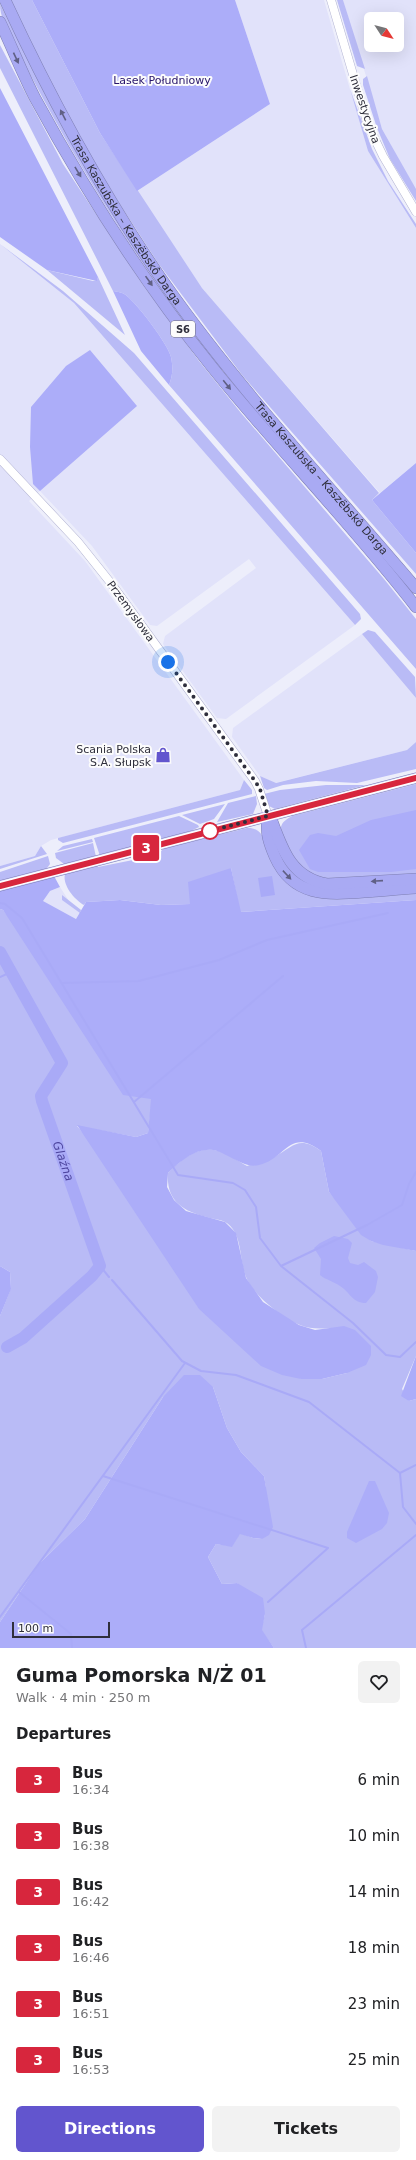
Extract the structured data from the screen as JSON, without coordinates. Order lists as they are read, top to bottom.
{
  "streets": {
    "highway": ["Trasa Kaszubska – Kaszëbskô Darga", "S6"],
    "street": ["Inwestycyjna", "Przemysłowa"]
  },
  "water": ["Glaźna"],
  "parks": ["Lasek Południowy"],
  "places": {
    "shop": ["Scania Polska S.A. Słupsk"]
  },
  "lines": ["bus line 3"],
  "scale_bar": "100 m",
  "north": "bottom right",
  "page": {
    "on_map": "3",
    "scale": "100 m",
    "heading": [
      ["Guma Pomorska N/Ż 01", "Walk · 4 min · 250 m"],
      "Departures"
    ],
    "list": [
      {
        "mark": "3",
        "name": "Bus",
        "note": "16:34",
        "value": "6 min"
      },
      {
        "mark": "3",
        "name": "Bus",
        "note": "16:38",
        "value": "10 min"
      },
      {
        "mark": "3",
        "name": "Bus",
        "note": "16:42",
        "value": "14 min"
      },
      {
        "mark": "3",
        "name": "Bus",
        "note": "16:46",
        "value": "18 min"
      },
      {
        "mark": "3",
        "name": "Bus",
        "note": "16:51",
        "value": "23 min"
      },
      {
        "mark": "3",
        "name": "Bus",
        "note": "16:53",
        "value": "25 min"
      }
    ],
    "buttons": ["Directions", "Tickets"]
  }
}
